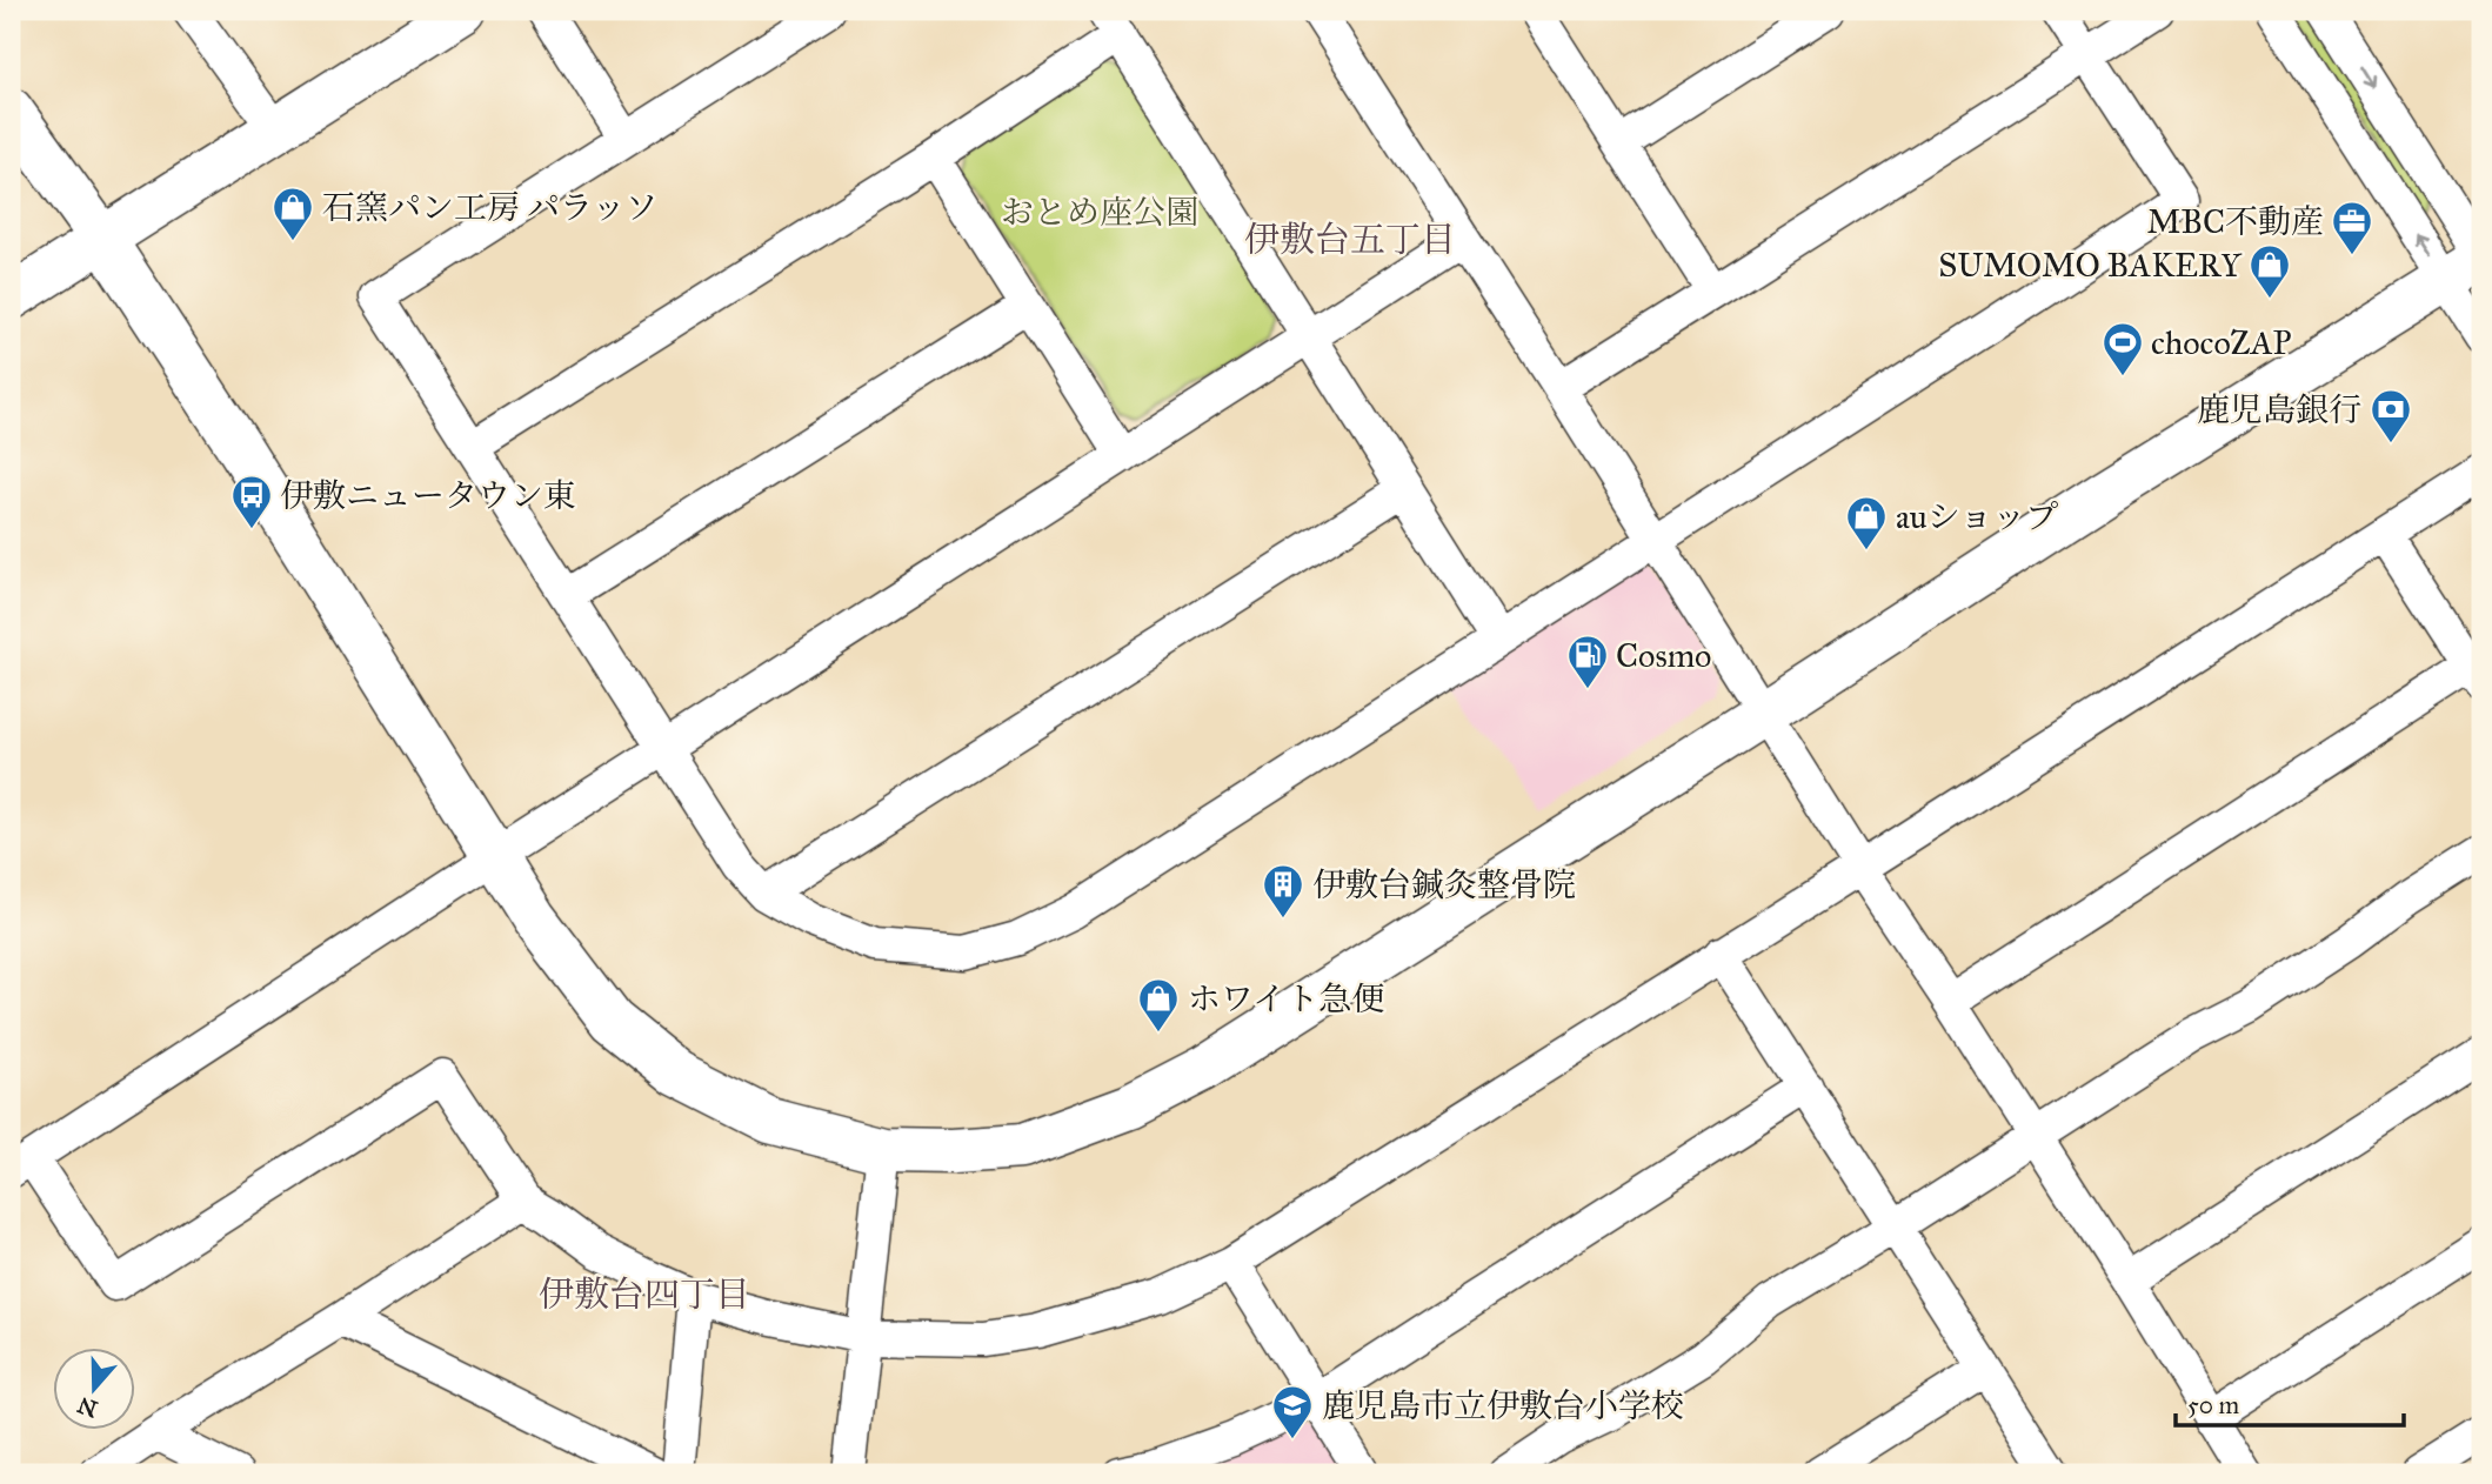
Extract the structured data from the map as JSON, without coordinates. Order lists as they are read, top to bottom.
{
  "districts": ["伊敷台五丁目", "伊敷台四丁目"],
  "parks": ["おとめ座公園"],
  "places": {
    "shop": [
      "石窯パン工房 パラッソ",
      "SUMOMO BAKERY",
      "auショップ",
      "ホワイト急便"
    ],
    "office": ["MBC不動産"],
    "sports": ["chocoZAP"],
    "bank": ["鹿児島銀行"],
    "bus stop": ["伊敷ニュータウン東"],
    "fuel station": ["Cosmo"],
    "building": ["伊敷台鍼灸整骨院"],
    "school or university": ["鹿児島市立伊敷台小学校"]
  },
  "scale_bar": "50 m",
  "north": "bottom"
}
